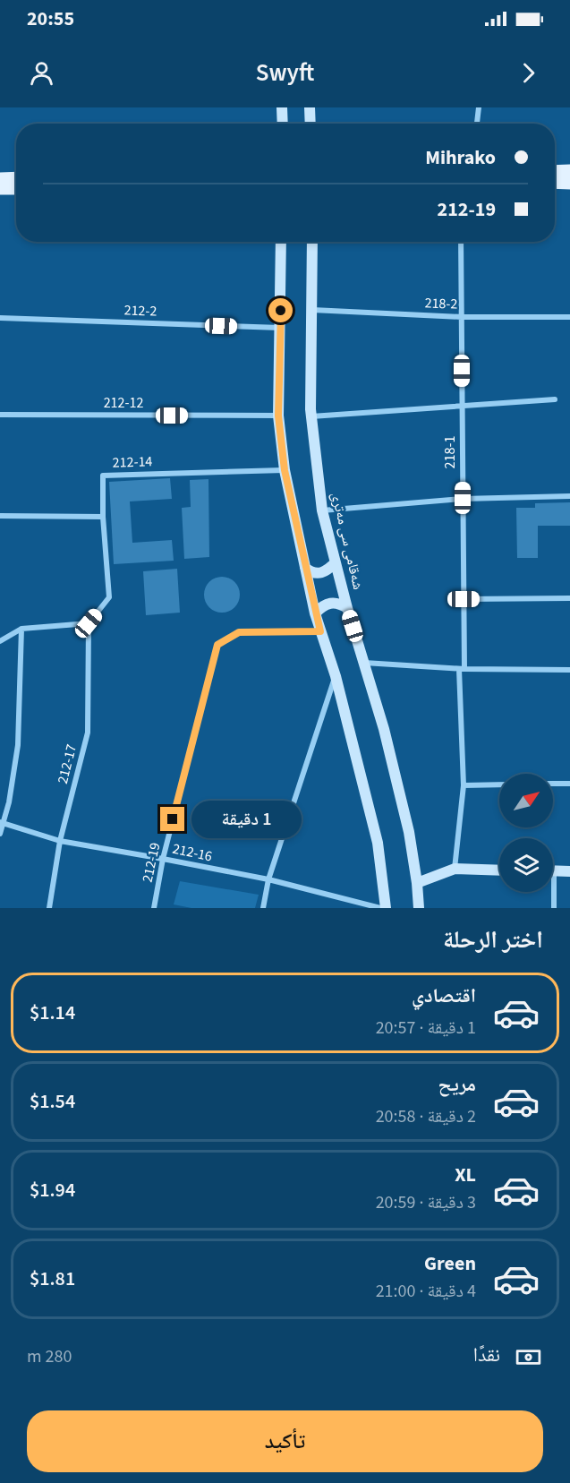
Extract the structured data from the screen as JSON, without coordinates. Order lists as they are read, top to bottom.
{
  "streets": {
    "main road": ["شەقامی سی مەتری"],
    "street": [
      "218-2",
      "212-2",
      "212-12",
      "218-1",
      "212-14",
      "212-17",
      "212-16",
      "212-19"
    ]
  },
  "crossings": [
    ["218-2", "218-1"],
    ["218-2", "شەقامی سی مەتری"],
    ["212-14", "212-17"],
    ["212-17", "212-16"],
    ["212-16", "212-19"]
  ],
  "north": "top right",
  "page": {
    "status": "20:55",
    "header": "Swyft",
    "banner": ["Mihrako", "212-19"],
    "bubble": "1 دقيقة",
    "heading": "اختر الرحلة",
    "list": [
      {
        "name": "اقتصادي",
        "note": "1 دقيقة · 20:57",
        "value": "$1.14"
      },
      {
        "name": "مريح",
        "note": "2 دقيقة · 20:58",
        "value": "$1.54"
      },
      {
        "name": "XL",
        "note": "3 دقيقة · 20:59",
        "value": "$1.94"
      },
      {
        "name": "Green",
        "note": "4 دقيقة · 21:00",
        "value": "$1.81"
      }
    ],
    "pay": ["نقدًا", "280 m"],
    "buttons": "تأكيد"
  }
}
